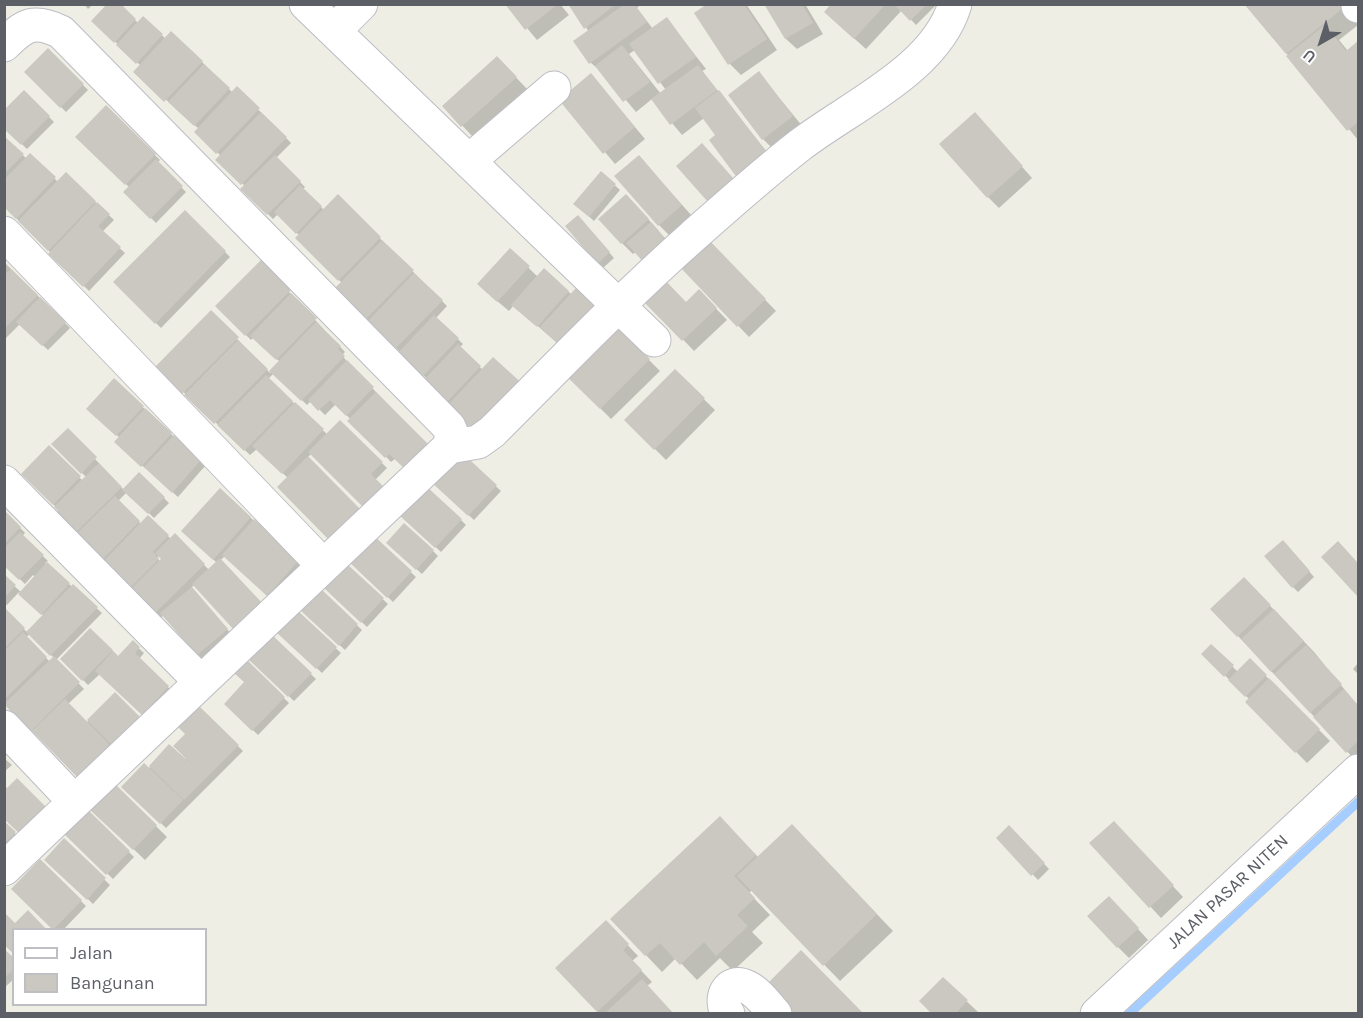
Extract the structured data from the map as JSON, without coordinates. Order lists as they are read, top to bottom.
{
  "streets": {
    "street": ["JALAN PASAR NITEN"]
  },
  "legend": ["Jalan", "Bangunan"],
  "north": "bottom left"
}
